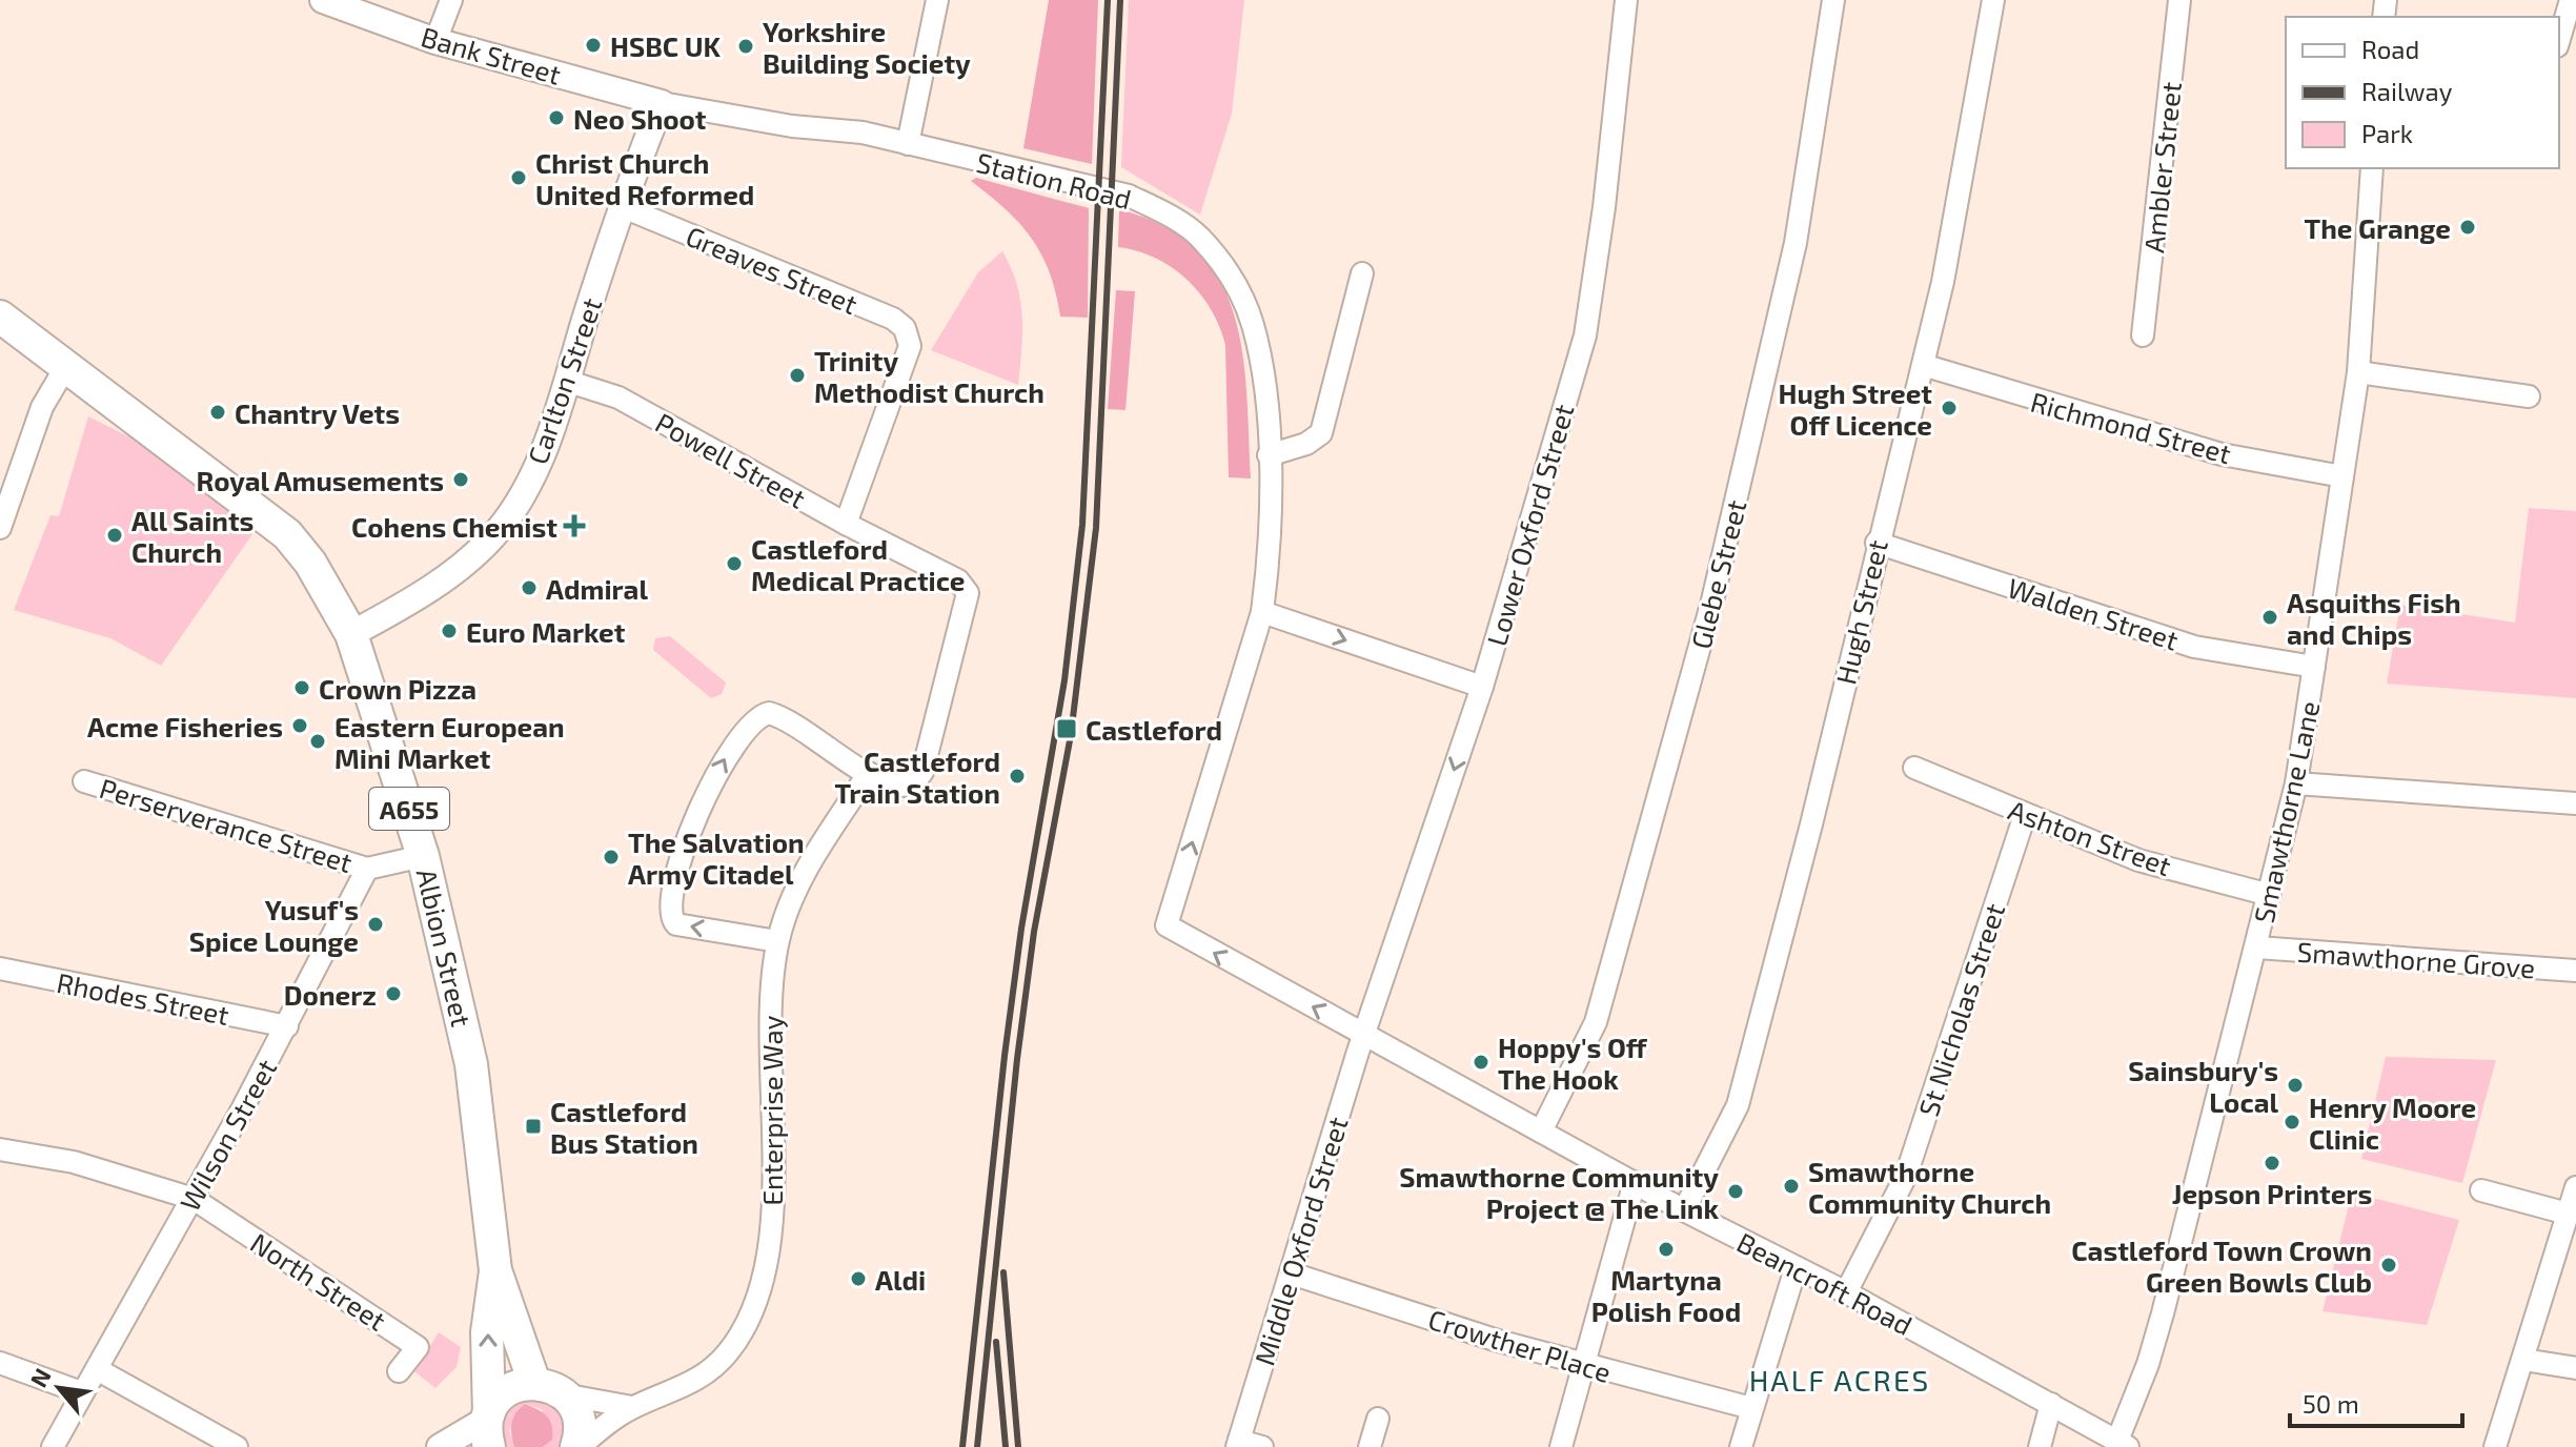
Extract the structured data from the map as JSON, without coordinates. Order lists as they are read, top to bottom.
{
  "streets": {
    "main road": ["A655", "Albion Street"],
    "street": [
      "Bank Street",
      "Ambler Street",
      "Station Road",
      "Greaves Street",
      "Carlton Street",
      "Richmond Street",
      "Powell Street",
      "Lower Oxford Street",
      "Glebe Street",
      "Hugh Street",
      "Walden Street",
      "Smawthorne Lane",
      "Perserverance Street",
      "Ashton Street",
      "Smawthorne Grove",
      "Rhodes Street",
      "St Nicholas Street",
      "Enterprise Way",
      "Wilson Street",
      "Middle Oxford Street",
      "North Street",
      "Beancroft Road",
      "Crowther Place"
    ]
  },
  "crossings": [
    ["Bank Street", "Station Road"],
    ["Bank Street", "Carlton Street"],
    ["Station Road", "Carlton Street"],
    ["Station Road", "Beancroft Road"],
    ["Greaves Street", "Carlton Street"],
    ["Greaves Street", "Powell Street"],
    ["Carlton Street", "Powell Street"],
    ["Carlton Street", "A655"],
    ["Carlton Street", "Albion Street"],
    ["Richmond Street", "Hugh Street"],
    ["Richmond Street", "Smawthorne Lane"],
    ["Powell Street", "Enterprise Way"],
    ["Lower Oxford Street", "Middle Oxford Street"],
    ["Lower Oxford Street", "Beancroft Road"],
    ["Glebe Street", "Beancroft Road"],
    ["Hugh Street", "Walden Street"],
    ["Hugh Street", "Beancroft Road"],
    ["Walden Street", "Smawthorne Lane"],
    ["A655", "Albion Street"],
    ["Smawthorne Lane", "Ashton Street"],
    ["Smawthorne Lane", "Smawthorne Grove"],
    ["Smawthorne Lane", "Beancroft Road"],
    ["Perserverance Street", "Wilson Street"],
    ["Ashton Street", "St Nicholas Street"],
    ["Albion Street", "Enterprise Way"],
    ["Rhodes Street", "Wilson Street"],
    ["St Nicholas Street", "Beancroft Road"],
    ["Wilson Street", "North Street"],
    ["Middle Oxford Street", "Beancroft Road"],
    ["Middle Oxford Street", "Crowther Place"]
  ],
  "districts": ["HALF ACRES"],
  "places": {
    "other": [
      "HSBC UK",
      "Yorkshire Building Society",
      "Neo Shoot",
      "Christ Church United Reformed",
      "The Grange",
      "Trinity Methodist Church",
      "Hugh Street Off Licence",
      "Chantry Vets",
      "Royal Amusements",
      "All Saints Church",
      "Castleford Medical Practice",
      "Admiral",
      "Asquiths Fish and Chips",
      "Euro Market",
      "Crown Pizza",
      "Acme Fisheries",
      "Eastern European Mini Market",
      "Castleford Train Station",
      "The Salvation Army Citadel",
      "Yusuf's Spice Lounge",
      "Donerz",
      "Hoppy's Off The Hook",
      "Sainsbury's Local",
      "Henry Moore Clinic",
      "Jepson Printers",
      "Smawthorne Community Church",
      "Smawthorne Community Project @ The Link",
      "Martyna Polish Food",
      "Castleford Town Crown Green Bowls Club",
      "Aldi"
    ],
    "health": ["Cohens Chemist"],
    "transit": ["Castleford", "Castleford Bus Station"]
  },
  "legend": ["Road", "Railway", "Park"],
  "scale_bar": "50 m",
  "north": "top left"
}
